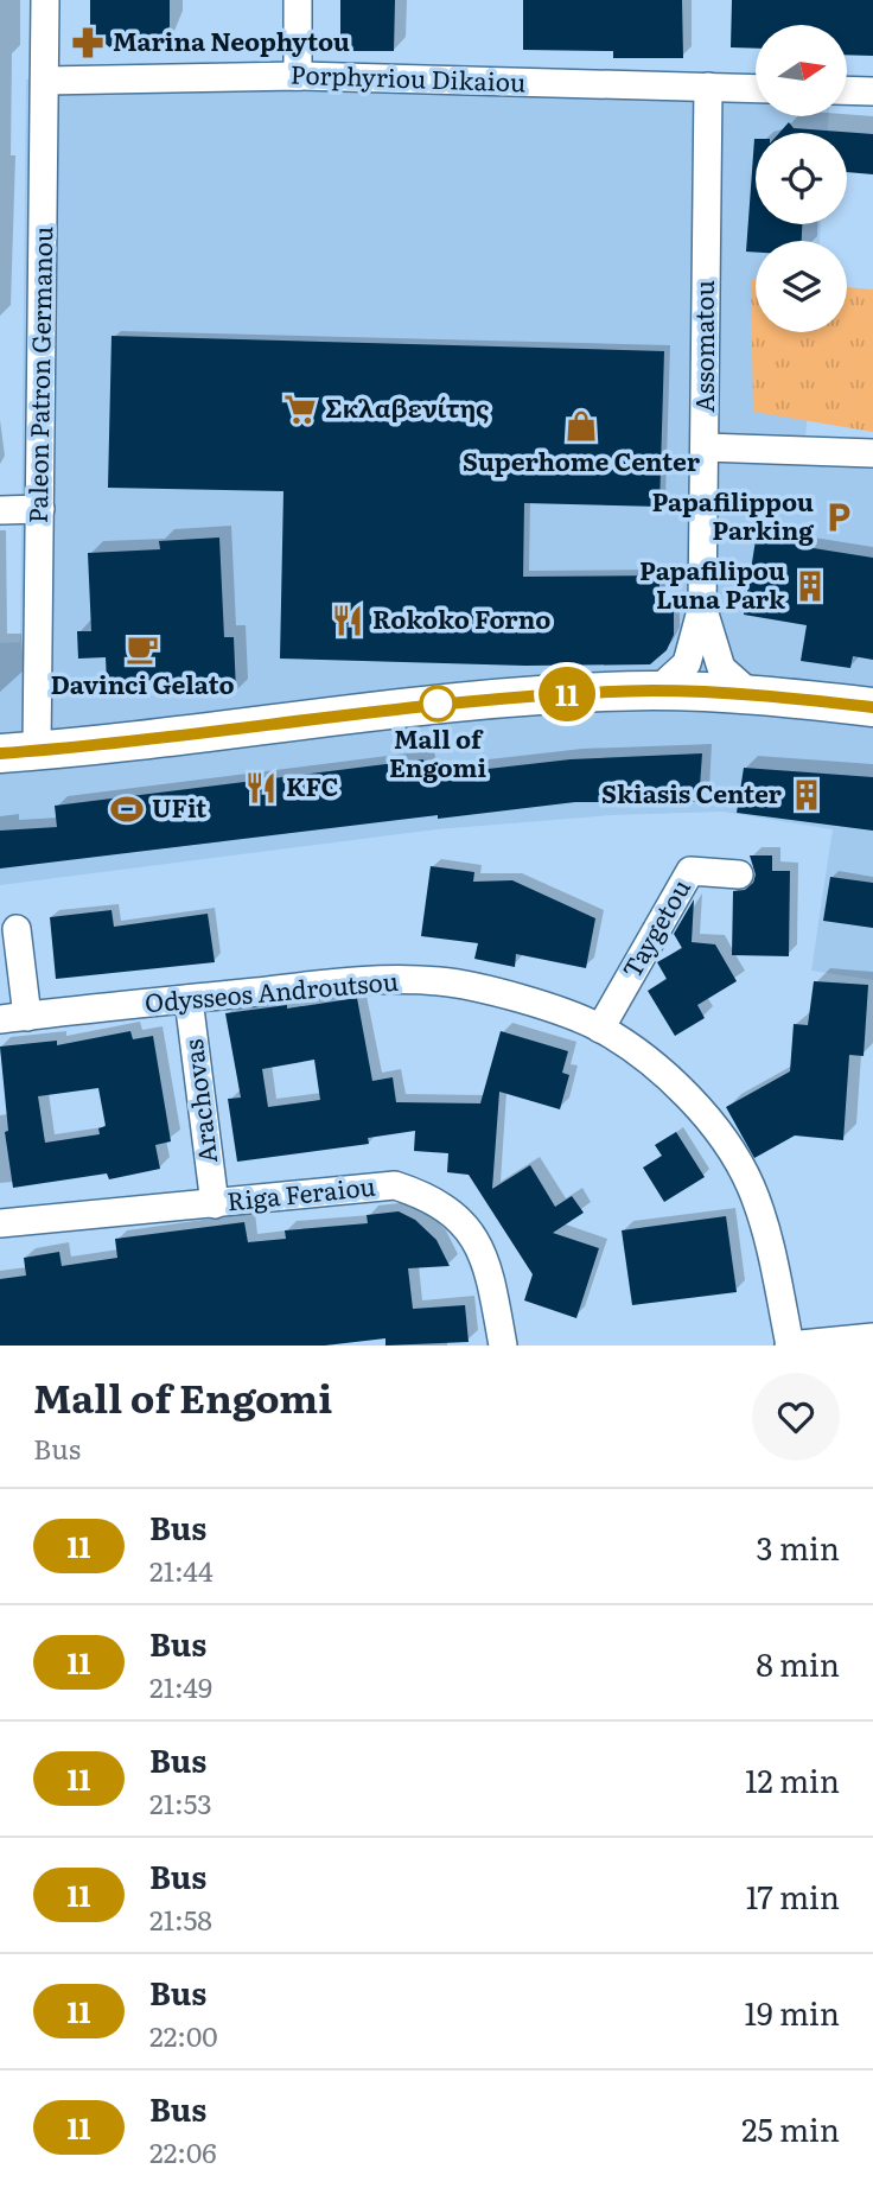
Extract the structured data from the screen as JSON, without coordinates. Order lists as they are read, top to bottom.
{
  "streets": {
    "street": [
      "Porphyriou Dikaiou",
      "Assomatou",
      "Paleon Patron Germanou",
      "Taygetou",
      "Odysseos Androutsou",
      "Arachovas",
      "Riga Feraiou"
    ]
  },
  "crossings": [
    ["Porphyriou Dikaiou", "Assomatou"],
    ["Porphyriou Dikaiou", "Paleon Patron Germanou"],
    ["Taygetou", "Odysseos Androutsou"],
    ["Odysseos Androutsou", "Arachovas"],
    ["Arachovas", "Riga Feraiou"]
  ],
  "places": {
    "pharmacy": ["Marina Neophytou"],
    "supermarket": ["Σκλαβενίτης"],
    "shop": ["Superhome Center"],
    "parking": ["Papafilippou Parking"],
    "building": ["Papafilipou Luna Park", "Skiasis Center"],
    "restaurant": ["Rokoko Forno", "KFC"],
    "cafe": ["Davinci Gelato"],
    "other": ["Mall of Engomi"],
    "sports": ["UFit"]
  },
  "lines": ["bus line 11"],
  "north": "right",
  "page": {
    "on_map": "11",
    "heading": ["Mall of Engomi", "Bus"],
    "list": [
      {
        "mark": "11",
        "name": "Bus",
        "note": "21:44",
        "value": "3 min"
      },
      {
        "mark": "11",
        "name": "Bus",
        "note": "21:49",
        "value": "8 min"
      },
      {
        "mark": "11",
        "name": "Bus",
        "note": "21:53",
        "value": "12 min"
      },
      {
        "mark": "11",
        "name": "Bus",
        "note": "21:58",
        "value": "17 min"
      },
      {
        "mark": "11",
        "name": "Bus",
        "note": "22:00",
        "value": "19 min"
      },
      {
        "mark": "11",
        "name": "Bus",
        "note": "22:06",
        "value": "25 min"
      }
    ]
  }
}
